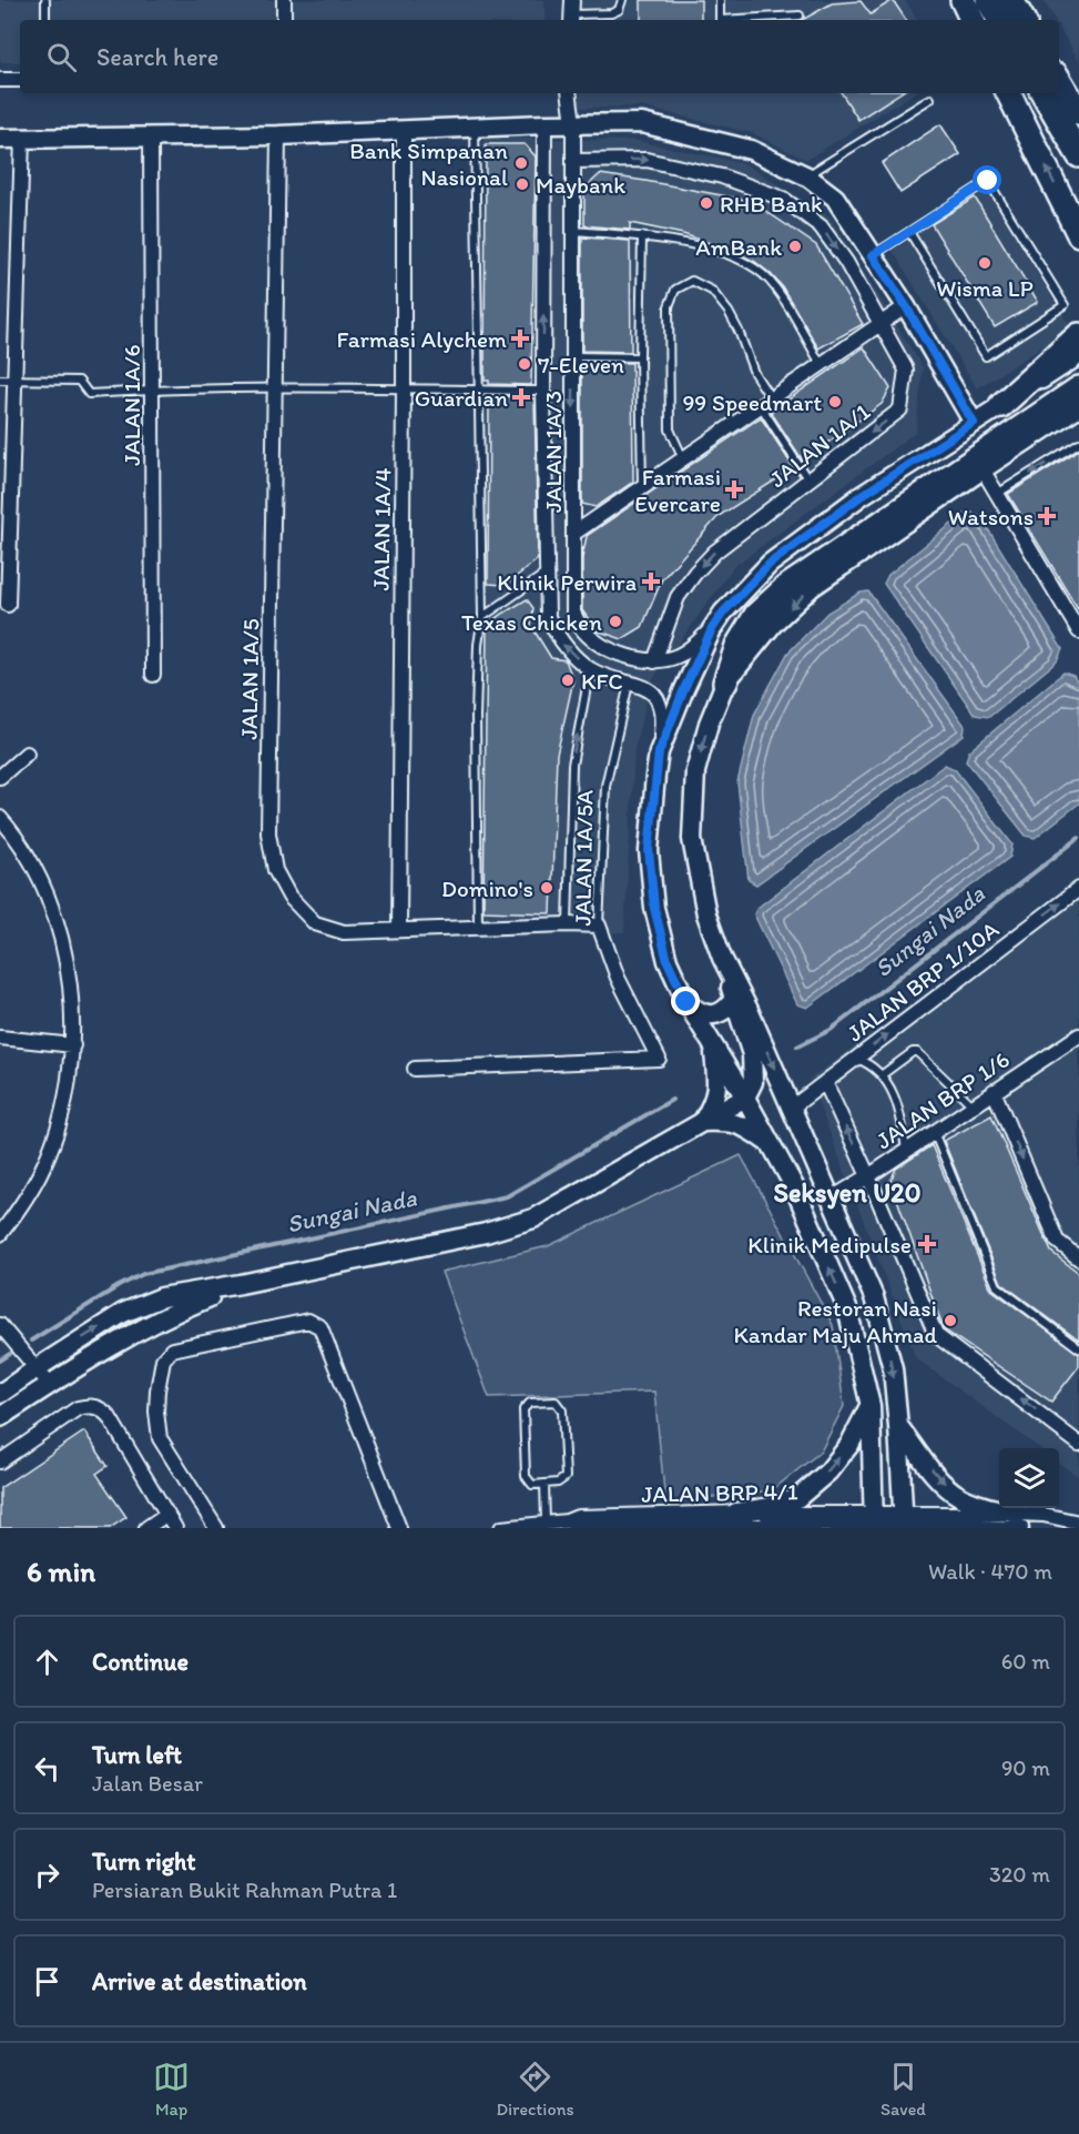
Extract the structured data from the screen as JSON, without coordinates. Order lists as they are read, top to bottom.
{
  "streets": {
    "street": [
      "JALAN 1A/6",
      "JALAN 1A/1",
      "JALAN 1A/3",
      "JALAN 1A/4",
      "JALAN 1A/5",
      "JALAN 1A/5A",
      "JALAN BRP 1/10A",
      "JALAN BRP 1/6",
      "JALAN BRP 4/1"
    ]
  },
  "crossings": [
    ["JALAN 1A/1", "JALAN 1A/3"],
    ["JALAN 1A/3", "JALAN 1A/5A"],
    ["JALAN 1A/4", "JALAN 1A/5"],
    ["JALAN 1A/5", "JALAN 1A/5A"]
  ],
  "one_way": ["JALAN BRP 1/10A"],
  "districts": ["Seksyen U20"],
  "water": ["Sungai Nada"],
  "places": {
    "other": [
      "Bank Simpanan Nasional",
      "Maybank",
      "RHB Bank",
      "AmBank",
      "Wisma LP",
      "7-Eleven",
      "99 Speedmart",
      "Texas Chicken",
      "KFC",
      "Domino's",
      "Restoran Nasi Kandar Maju Ahmad"
    ],
    "health": [
      "Farmasi Alychem",
      "Guardian",
      "Farmasi Evercare",
      "Watsons",
      "Klinik Perwira",
      "Klinik Medipulse"
    ]
  },
  "page": {
    "search": "Search here",
    "heading": ["6 min", "Walk · 470 m"],
    "list": [
      ["Continue", "60 m"],
      ["Turn left", "Jalan Besar", "90 m"],
      ["Turn right", "Persiaran Bukit Rahman Putra 1", "320 m"],
      "Arrive at destination"
    ],
    "nav": ["Map", "Directions", "Saved"]
  }
}
